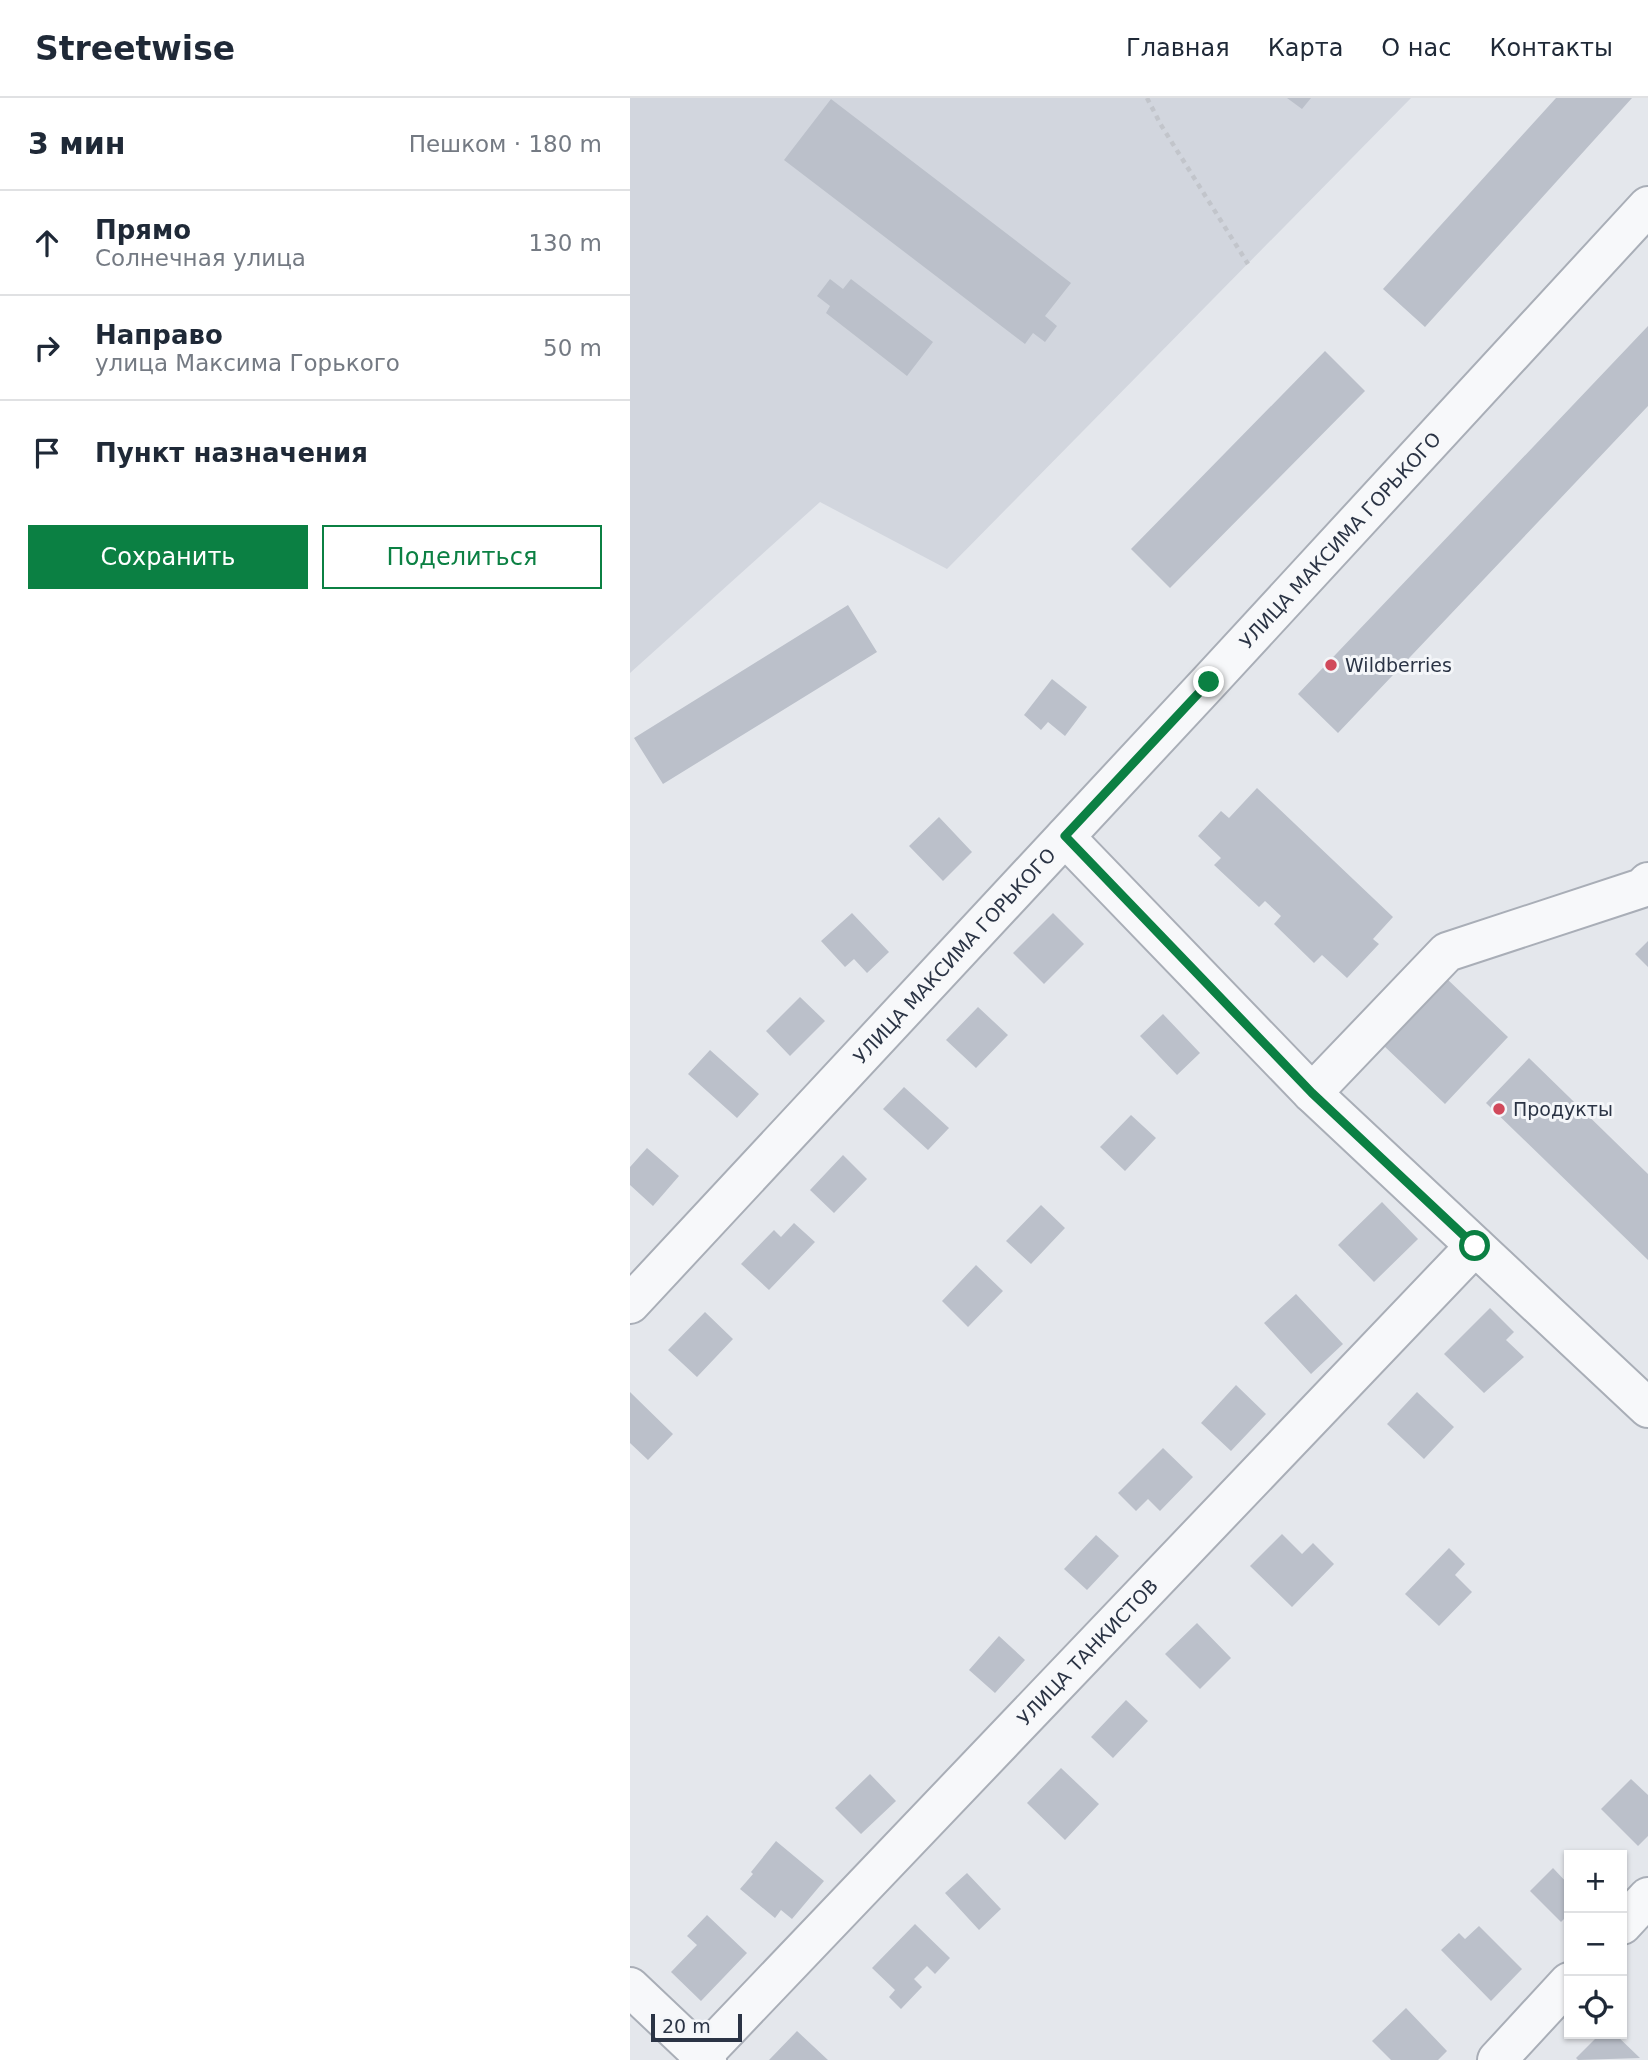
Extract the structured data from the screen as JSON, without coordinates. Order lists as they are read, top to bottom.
{
  "streets": {
    "street": ["УЛИЦА МАКСИМА ГОРЬКОГО", "УЛИЦА ТАНКИСТОВ"]
  },
  "places": ["Wildberries", "Продукты"],
  "scale_bar": "20 m",
  "page": {
    "header": "Streetwise",
    "nav": [
      "Главная",
      "Карта",
      "О нас",
      "Контакты"
    ],
    "heading": ["3 мин", "Пешком · 180 m"],
    "list": [
      ["Прямо", "Солнечная улица", "130 m"],
      ["Направо", "улица Максима Горького", "50 m"],
      "Пункт назначения"
    ],
    "buttons": ["Сохранить", "Поделиться"],
    "map_buttons": ["+", "−"],
    "scale": "20 m"
  }
}
